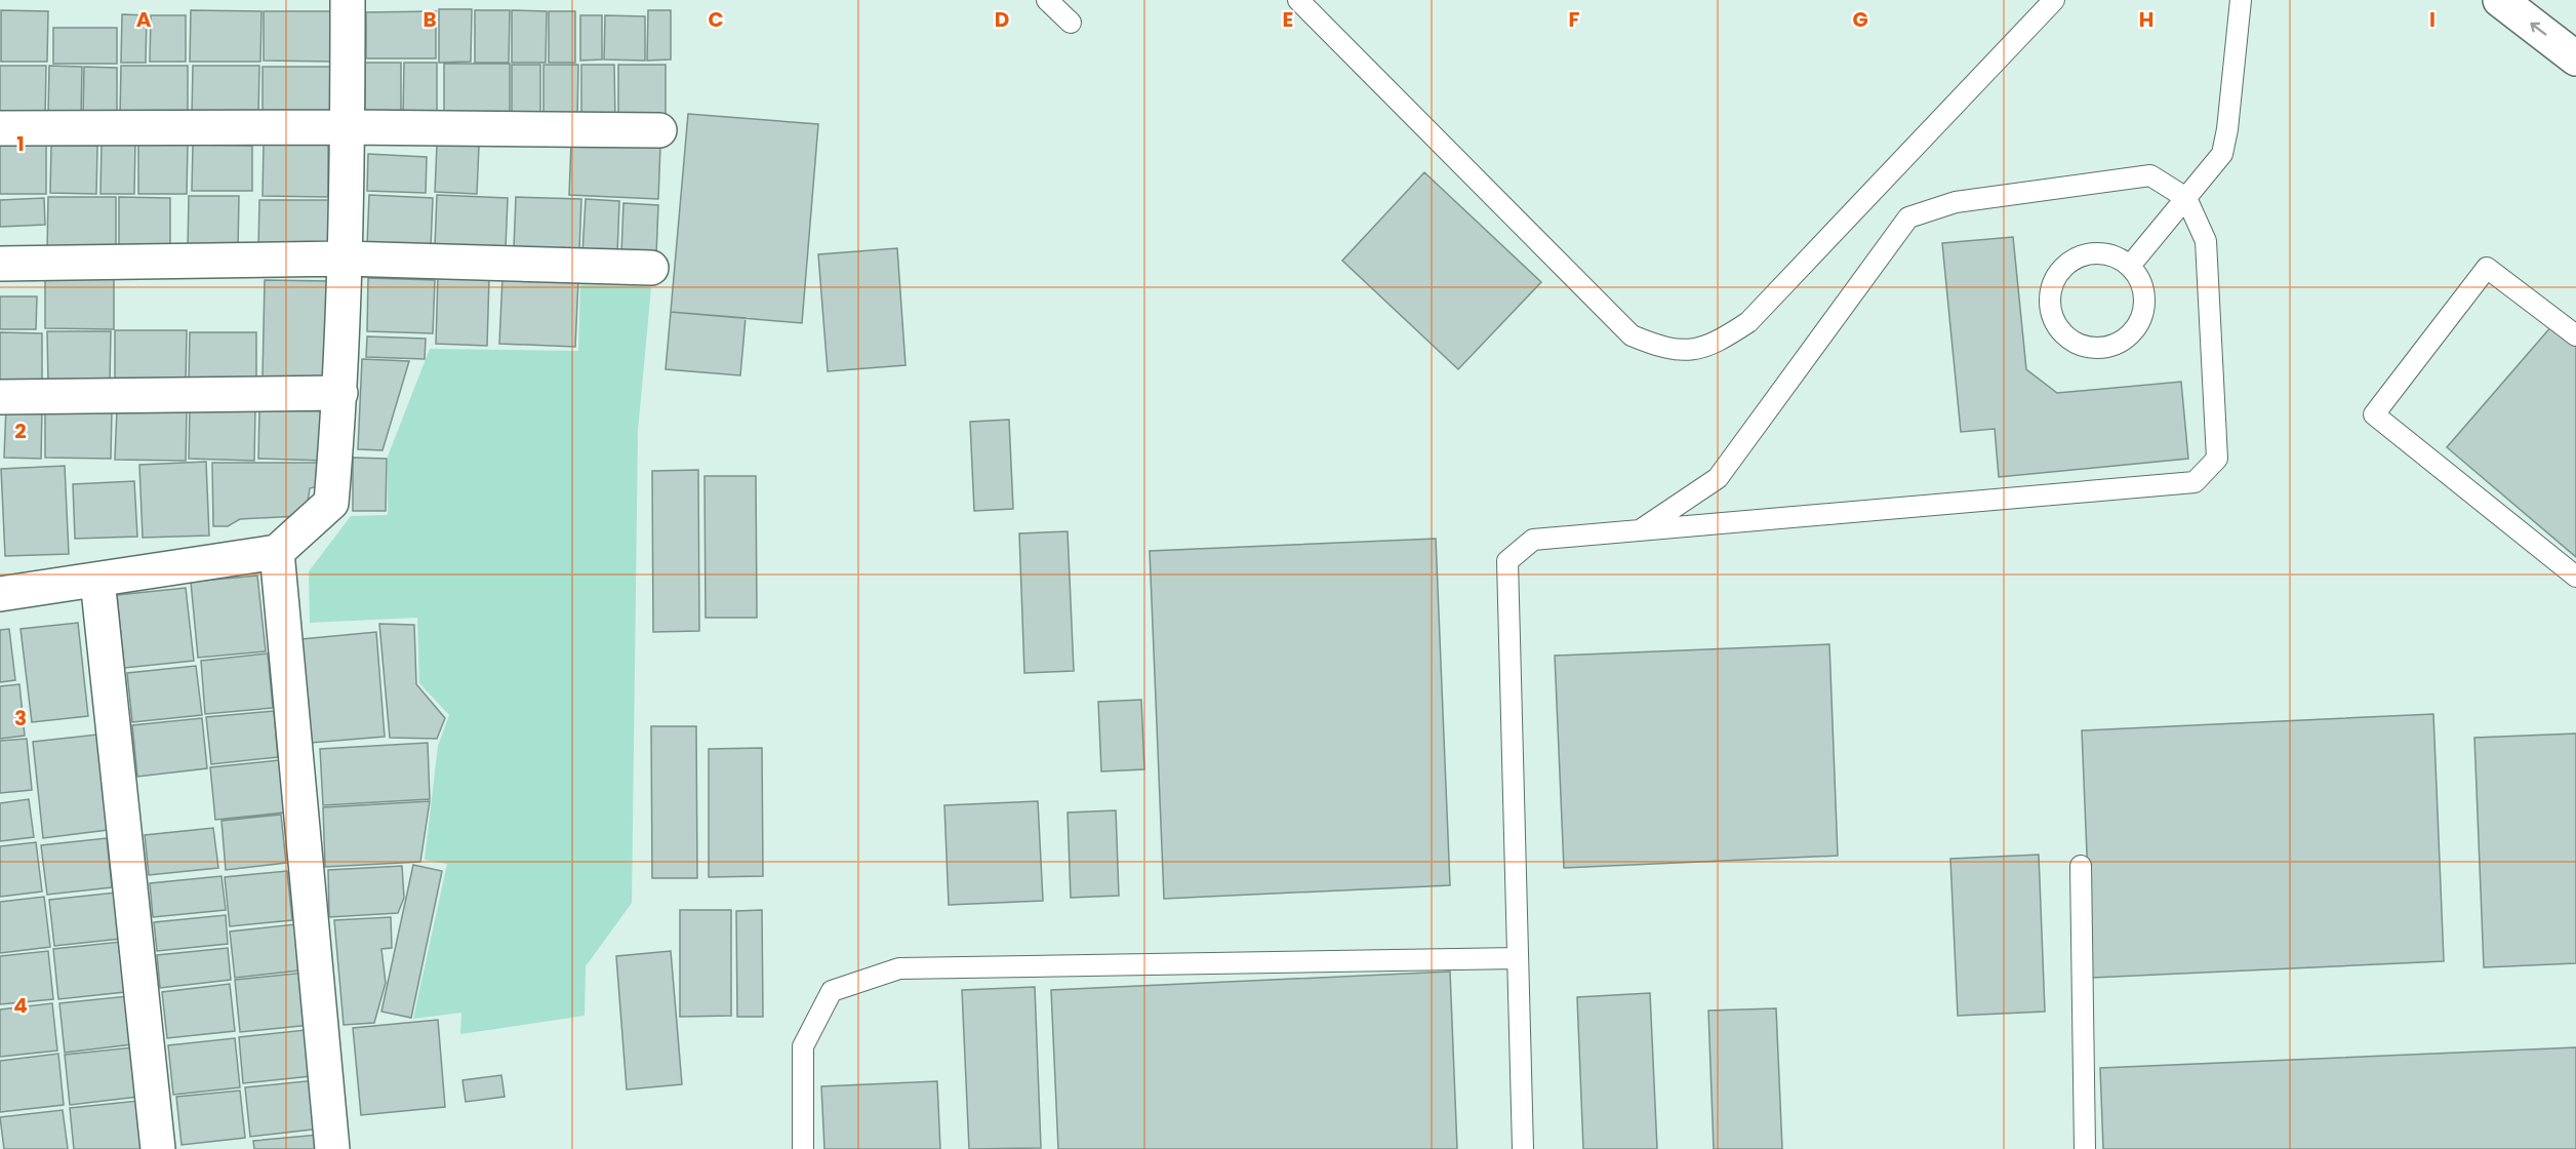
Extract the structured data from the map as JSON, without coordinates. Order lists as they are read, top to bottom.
{
  "grid": {
    "columns": [
      "A",
      "B",
      "C",
      "D",
      "E",
      "F",
      "G",
      "H",
      "I"
    ],
    "rows": [
      "1",
      "2",
      "3",
      "4"
    ]
  }
}
